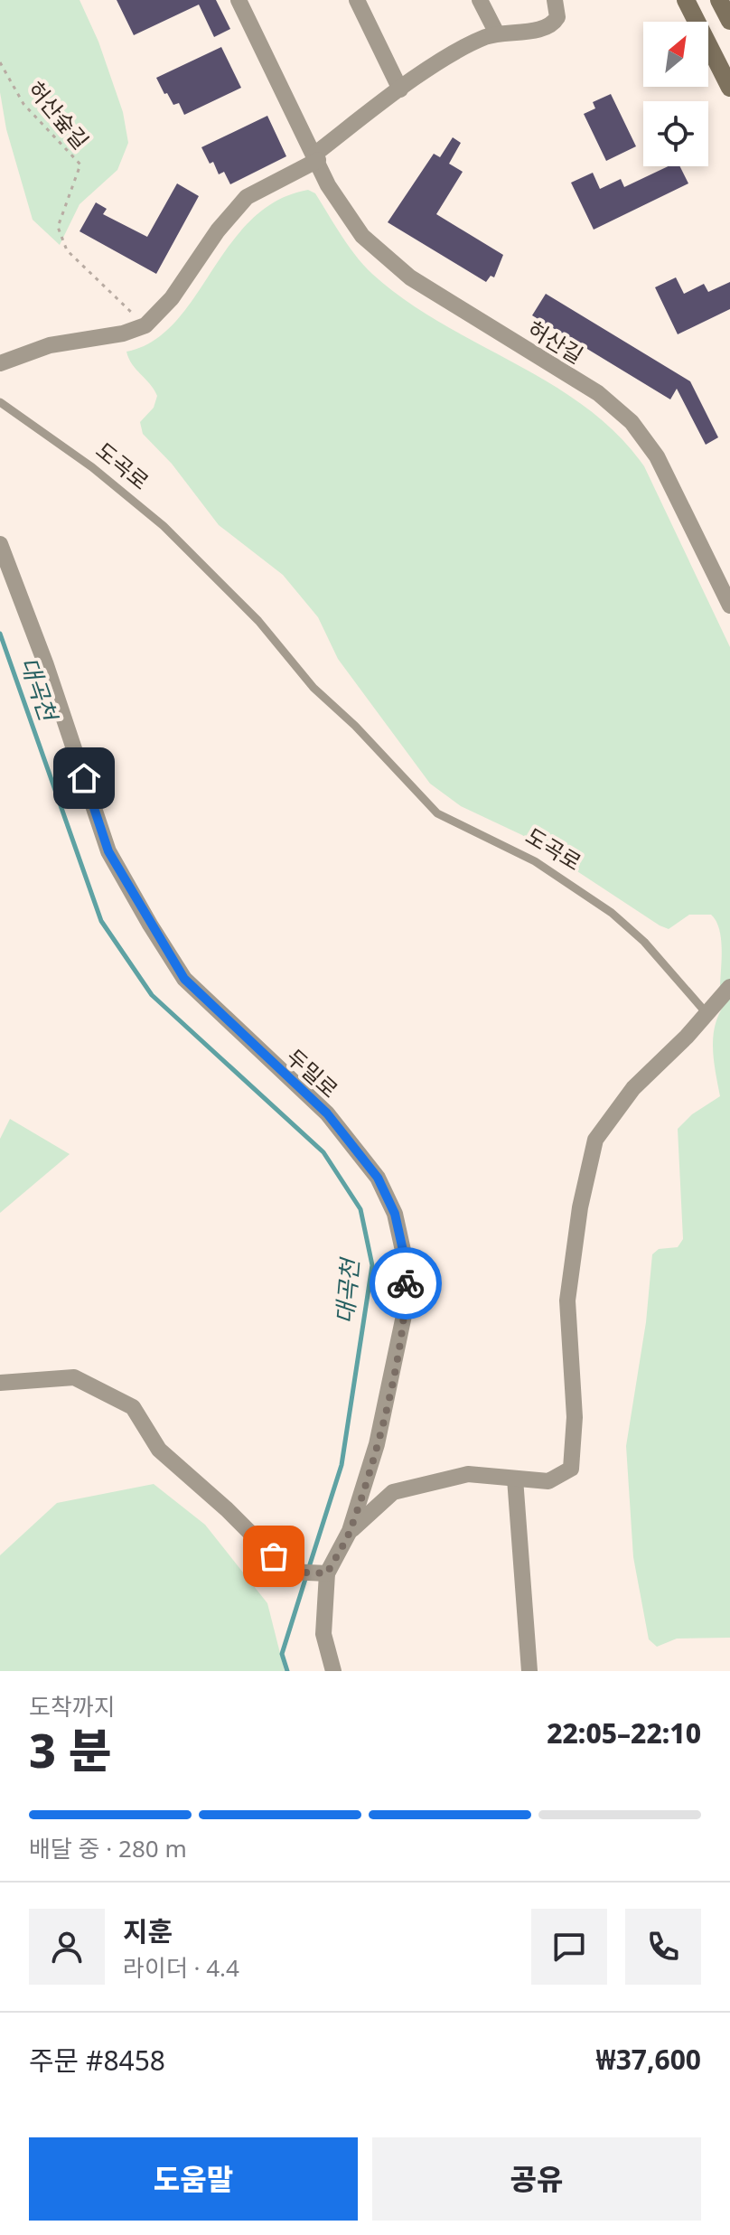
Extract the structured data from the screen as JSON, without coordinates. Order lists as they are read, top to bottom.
{
  "streets": {
    "street": ["허산길", "두밀로"],
    "lane": ["도곡로"],
    "path": ["허산숲길"]
  },
  "water": ["대곡천"],
  "north": "top right",
  "page": {
    "heading": ["3 분", "도착까지", "22:05–22:10"],
    "panel": [
      "지훈",
      "라이더 · 4.4",
      "주문 #8458",
      "₩37,600"
    ],
    "bar": "배달 중 · 280 m",
    "buttons": ["도움말", "공유"]
  }
}
